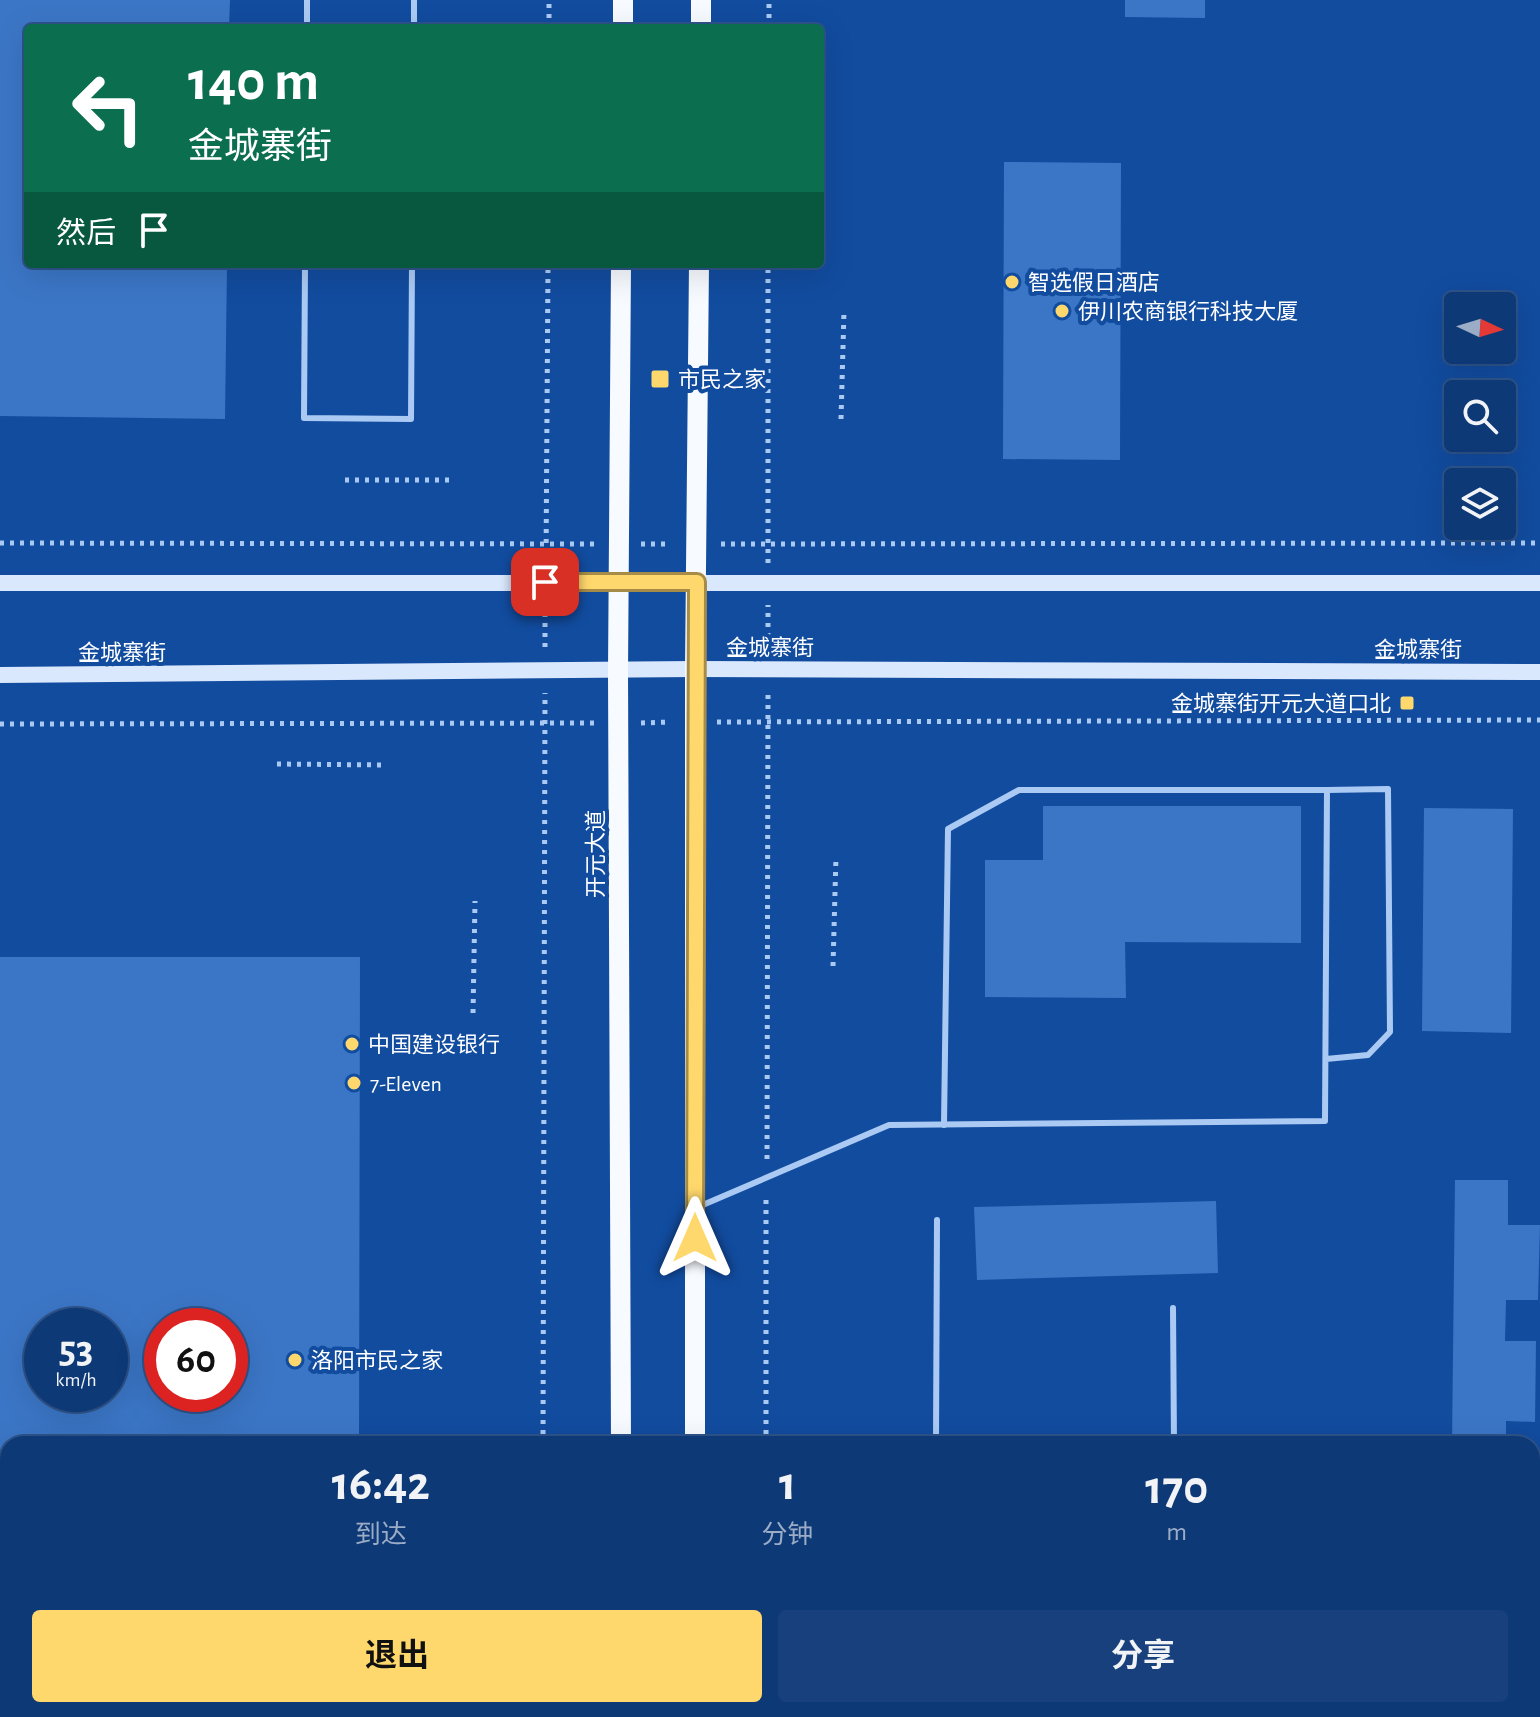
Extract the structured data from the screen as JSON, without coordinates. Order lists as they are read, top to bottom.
{
  "streets": {
    "main road": ["金城寨街", "开元大道"]
  },
  "crossings": [
    ["金城寨街", "开元大道"]
  ],
  "places": {
    "other": [
      "智选假日酒店",
      "伊川农商银行科技大厦",
      "中国建设银行",
      "7-Eleven",
      "洛阳市民之家"
    ],
    "transit": ["市民之家", "金城寨街开元大道口北"]
  },
  "north": "right",
  "page": {
    "turn": ["140 m", "金城寨街"],
    "then": "然后",
    "speed": "53 km/h",
    "limit": "60",
    "eta": [
      "16:42",
      "到达",
      "1",
      "分钟",
      "170",
      "m"
    ],
    "buttons": ["退出", "分享"]
  }
}
